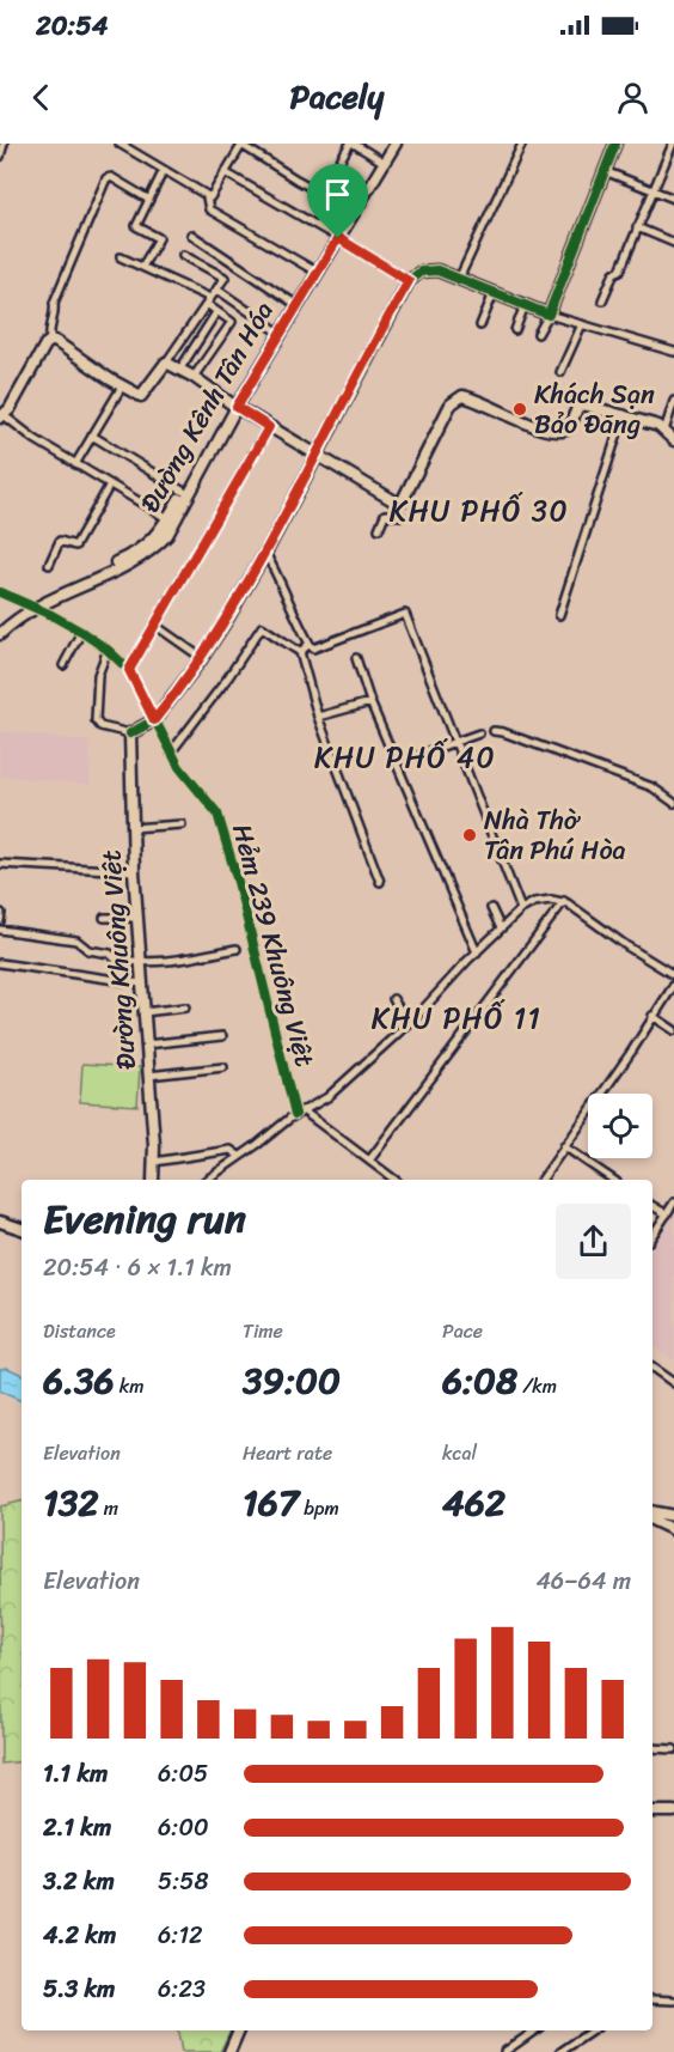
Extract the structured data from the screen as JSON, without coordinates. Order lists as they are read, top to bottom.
{
  "streets": {
    "street": ["Đường Kênh Tân Hóa", "Hẻm 239 Khuông Việt", "Đường Khuông Việt"]
  },
  "districts": ["KHU PHỐ 30", "KHU PHỐ 40", "KHU PHỐ 11"],
  "places": ["Khách Sạn Bảo Đăng", "Nhà Thờ Tân Phú Hòa"],
  "page": {
    "status": "20:54",
    "header": "Pacely",
    "heading": ["Evening run", "20:54 · 6 × 1.1 km"],
    "stats": [
      ["Distance", "6.36 km"],
      ["Time", "39:00"],
      ["Pace", "6:08 /km"],
      ["Elevation", "132 m"],
      ["Heart rate", "167 bpm"],
      ["kcal", "462"]
    ],
    "chart": ["Elevation", "46–64 m"],
    "list": [
      {
        "name": "1.1 km",
        "note": "6:05"
      },
      {
        "name": "2.1 km",
        "note": "6:00"
      },
      {
        "name": "3.2 km",
        "note": "5:58"
      },
      {
        "name": "4.2 km",
        "note": "6:12"
      },
      {
        "name": "5.3 km",
        "note": "6:23"
      }
    ]
  }
}
